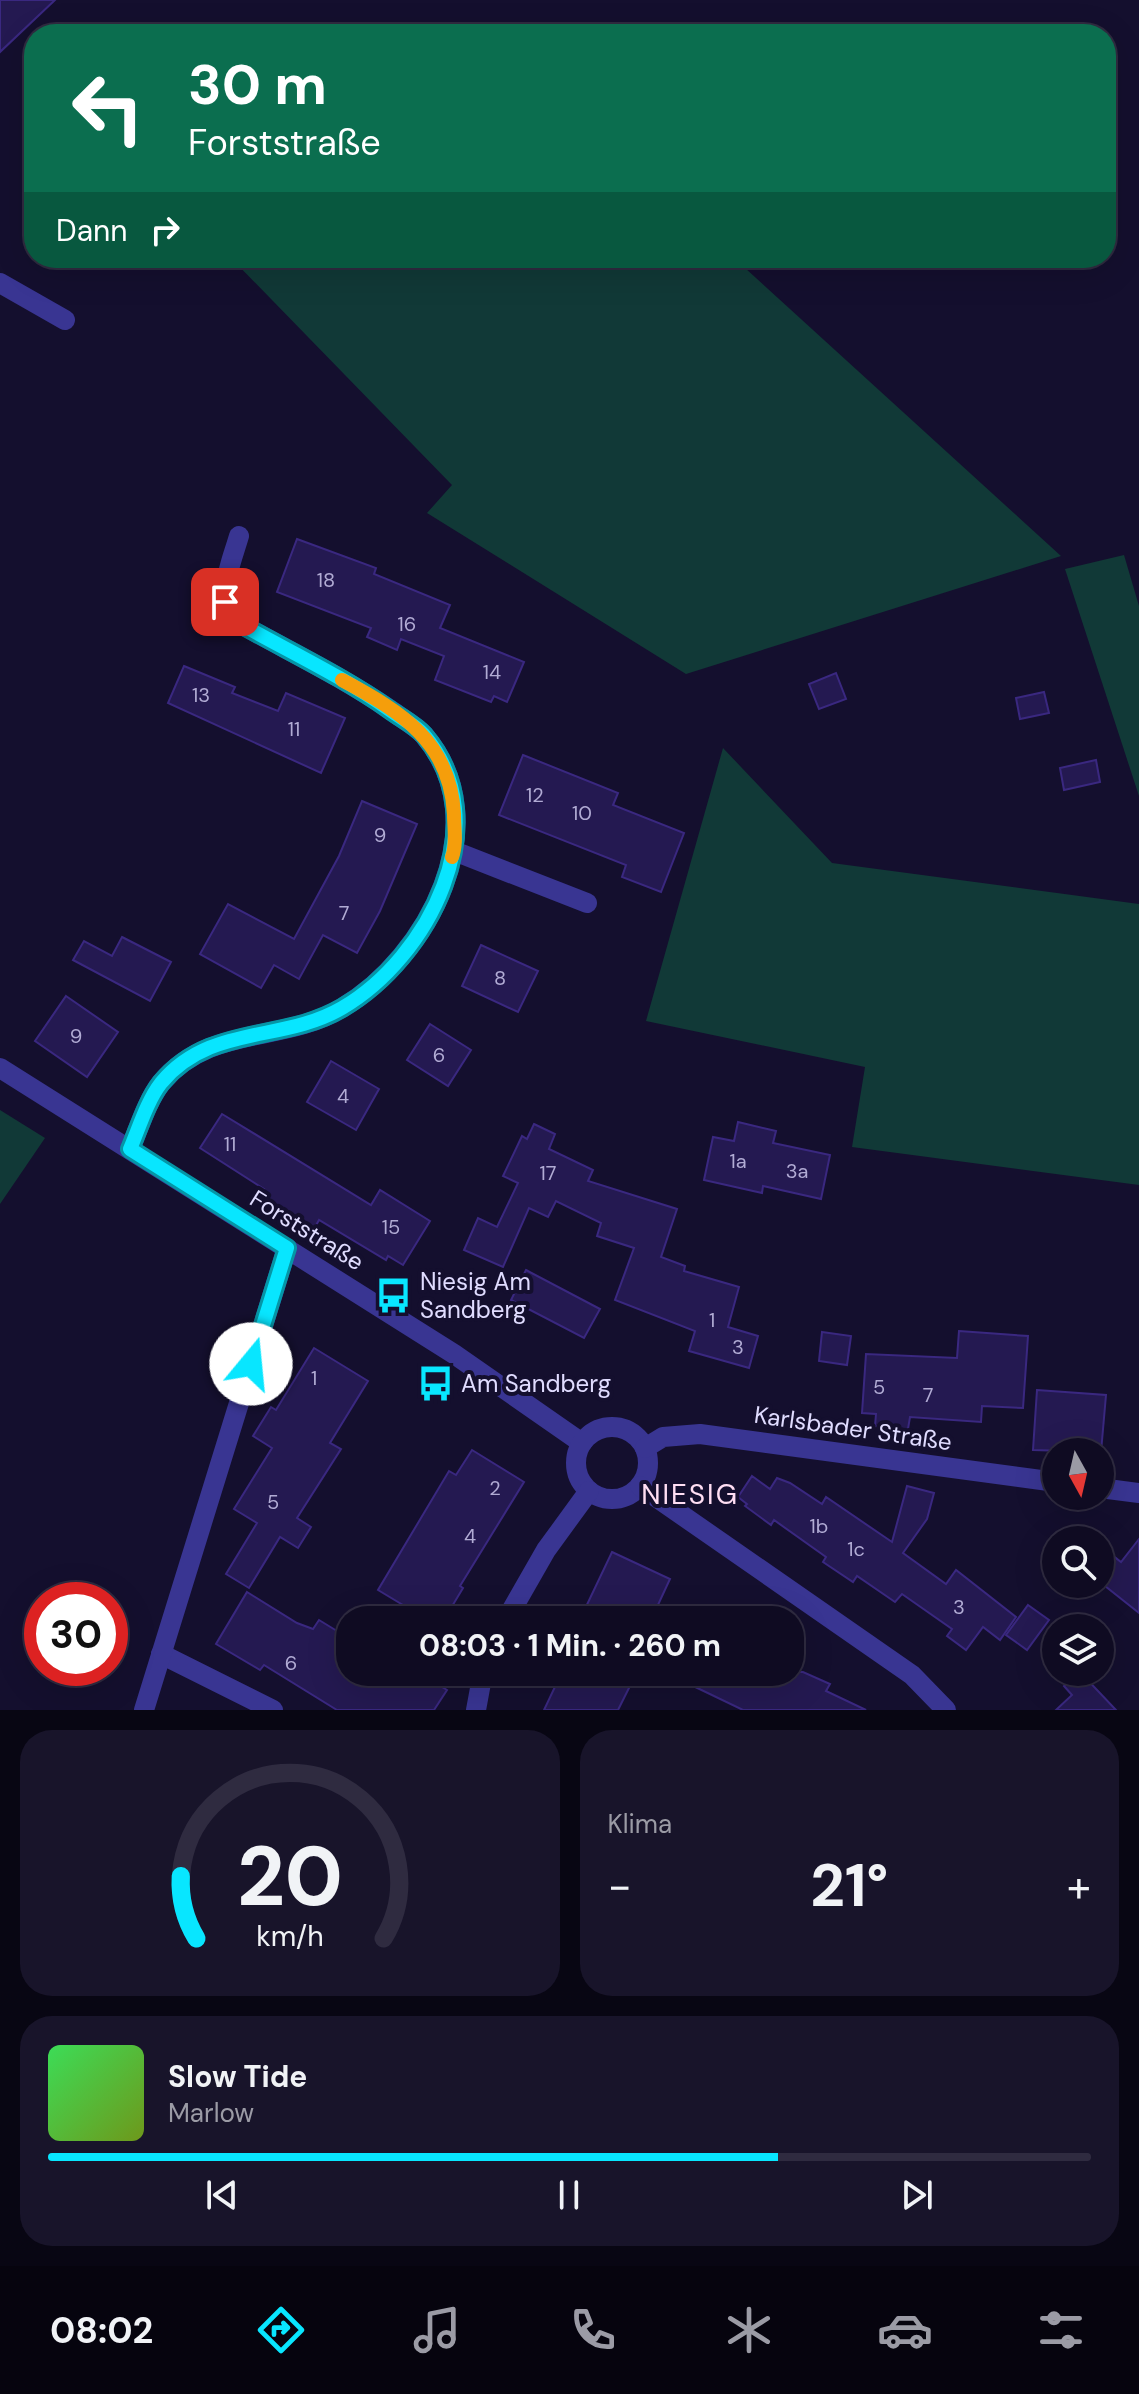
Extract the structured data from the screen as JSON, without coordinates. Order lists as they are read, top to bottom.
{
  "streets": {
    "street": ["Forststraße", "Karlsbader Straße"]
  },
  "crossings": [
    ["Forststraße", "Karlsbader Straße"]
  ],
  "districts": ["NIESIG"],
  "places": {
    "bus stop": ["Niesig Am Sandberg", "Am Sandberg"]
  },
  "house_numbers": [
    "18",
    "16",
    "14",
    "13",
    "11",
    "12",
    "10",
    "9",
    "7",
    "8",
    "9",
    "6",
    "4",
    "11",
    "1a",
    "3a",
    "17",
    "15",
    "1",
    "3",
    "1",
    "5",
    "7",
    "2",
    "5",
    "1b",
    "4",
    "1c",
    "3",
    "6"
  ],
  "north": "bottom",
  "page": {
    "turn": ["30 m", "Forststraße"],
    "then": "Dann",
    "limit": "30",
    "trip": "08:03 · 1 Min. · 260 m",
    "tile": "Klima",
    "heat": ["−", "21°", "+"],
    "song": ["Slow Tide", "Marlow"],
    "tabs": "08:02",
    "gauge": ["20", "km/h"]
  }
}
